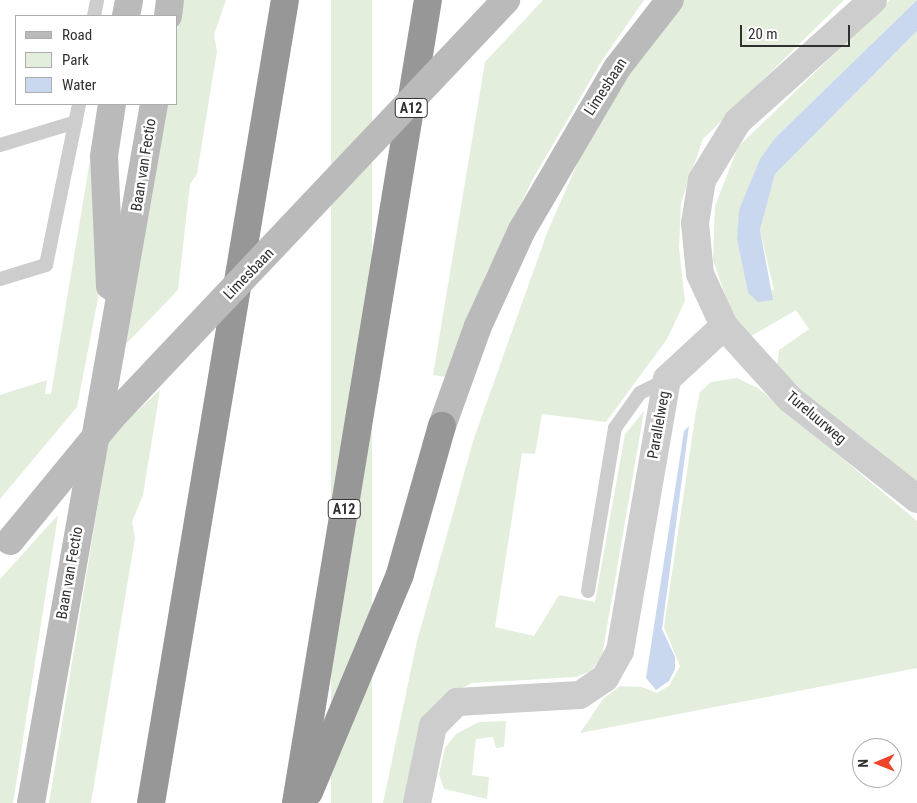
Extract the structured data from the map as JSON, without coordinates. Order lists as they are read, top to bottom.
{
  "streets": {
    "highway": ["A12"],
    "main road": ["Limesbaan", "Baan van Fectio"],
    "street": ["Tureluurweg", "Parallelweg"]
  },
  "crossings": [
    ["Tureluurweg", "Parallelweg"]
  ],
  "legend": ["Road", "Park", "Water"],
  "scale_bar": "20 m",
  "north": "left"
}
